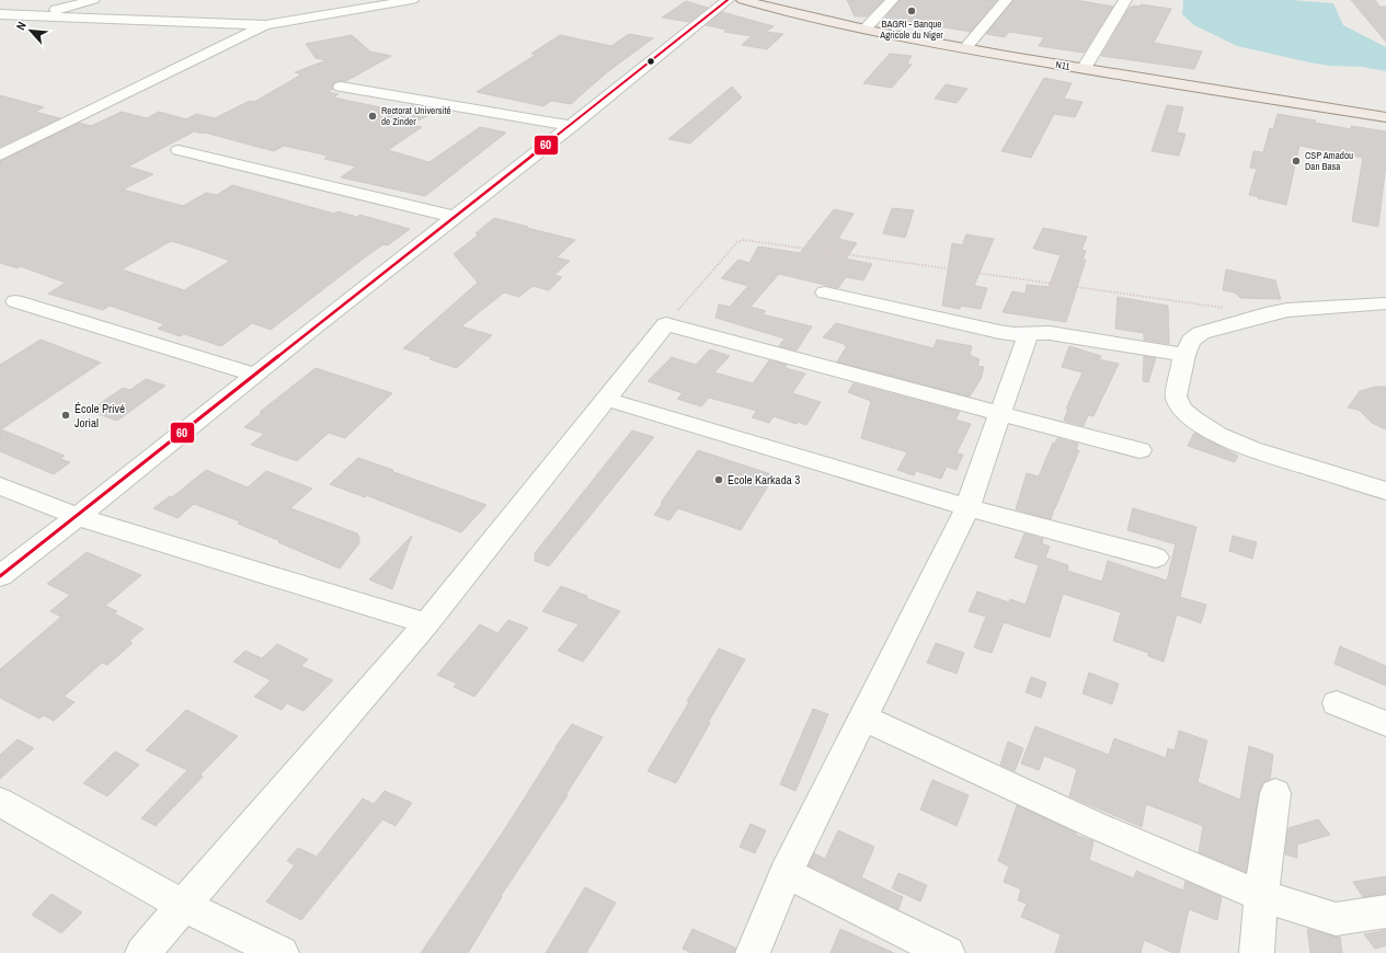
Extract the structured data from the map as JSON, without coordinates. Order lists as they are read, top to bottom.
{
  "streets": {
    "main road": ["N11"]
  },
  "places": [
    "BAGRI - Banque Agricole du Niger",
    "Rectorat Université de Zinder",
    "CSP Amadou Dan Basa",
    "École Privé Jorial",
    "Ecole Karkada 3"
  ],
  "lines": ["transit line 60"],
  "north": "top left"
}
